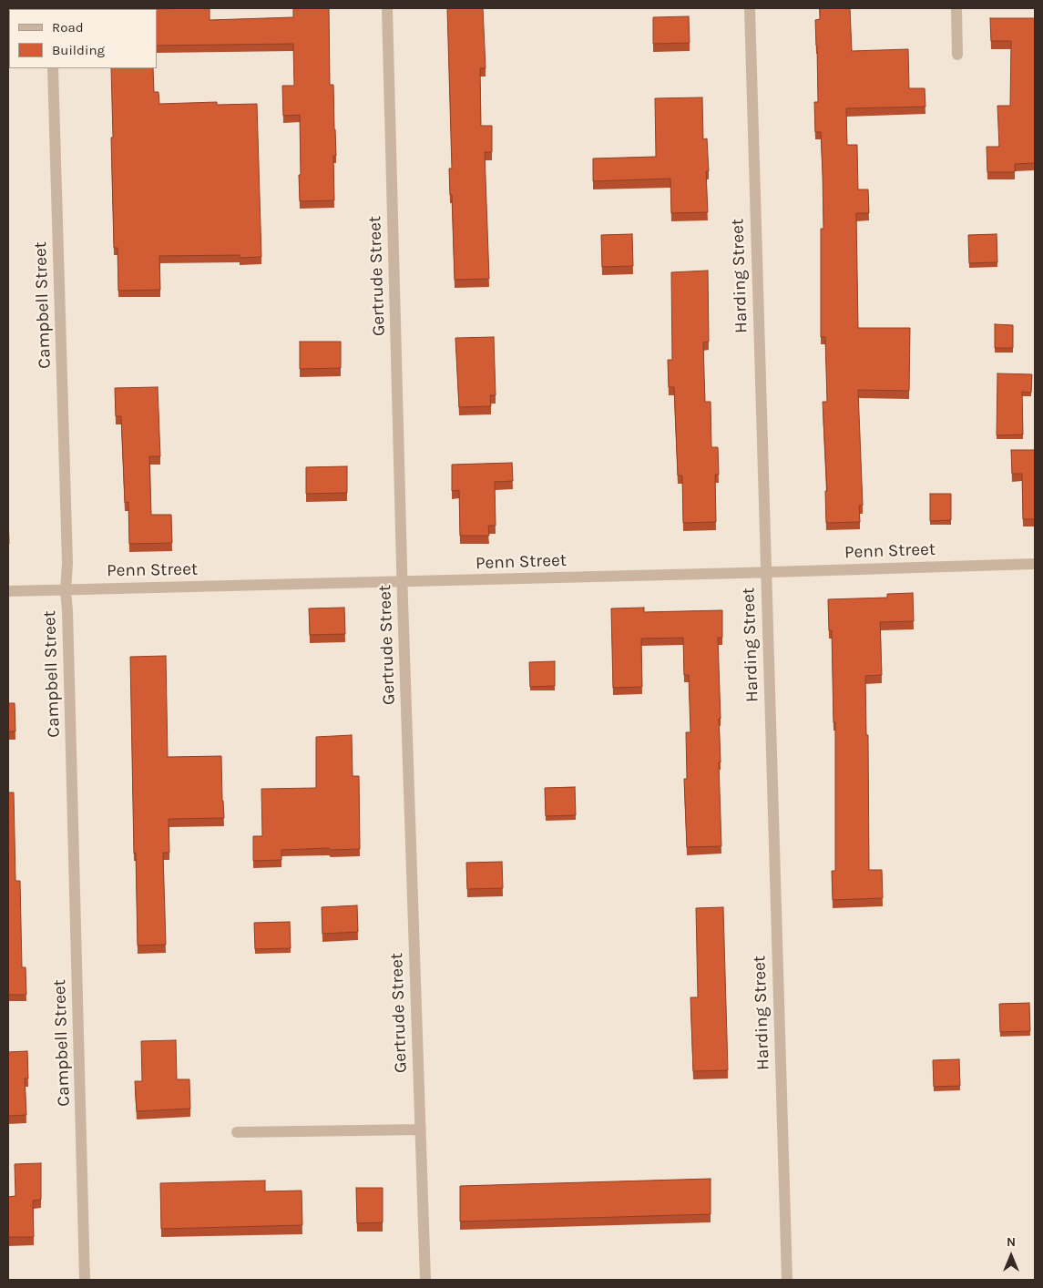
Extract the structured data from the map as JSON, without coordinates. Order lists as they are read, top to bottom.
{
  "streets": {
    "street": [
      "Gertrude Street",
      "Harding Street",
      "Campbell Street",
      "Penn Street"
    ]
  },
  "crossings": [
    ["Gertrude Street", "Penn Street"],
    ["Harding Street", "Penn Street"],
    ["Campbell Street", "Penn Street"]
  ],
  "legend": ["Road", "Building"],
  "north": "top"
}
